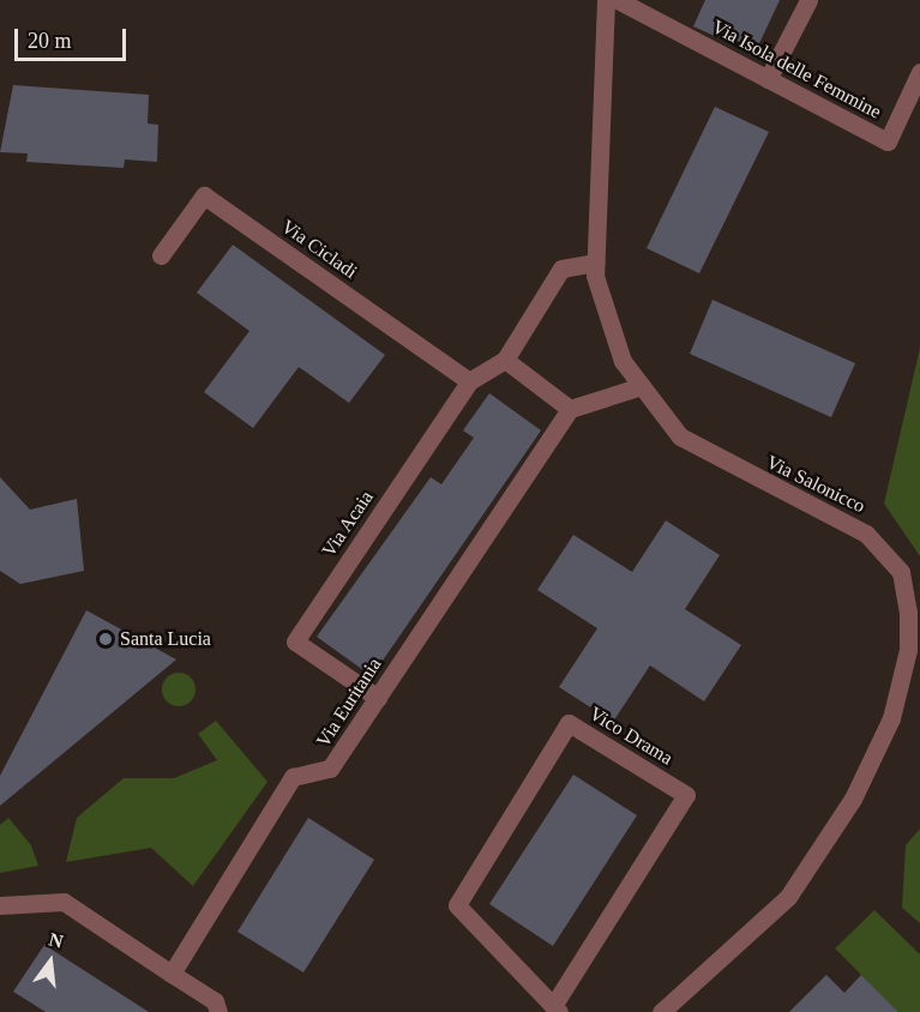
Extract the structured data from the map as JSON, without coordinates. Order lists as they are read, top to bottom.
{
  "streets": {
    "street": [
      "Via Isola delle Femmine",
      "Via Cicladi",
      "Via Salonicco",
      "Via Acaia",
      "Via Euritania",
      "Vico Drama"
    ]
  },
  "crossings": [
    ["Via Cicladi", "Via Acaia"],
    ["Via Salonicco", "Via Acaia"],
    ["Via Acaia", "Via Euritania"]
  ],
  "places": ["Santa Lucia"],
  "scale_bar": "20 m",
  "north": "top"
}
